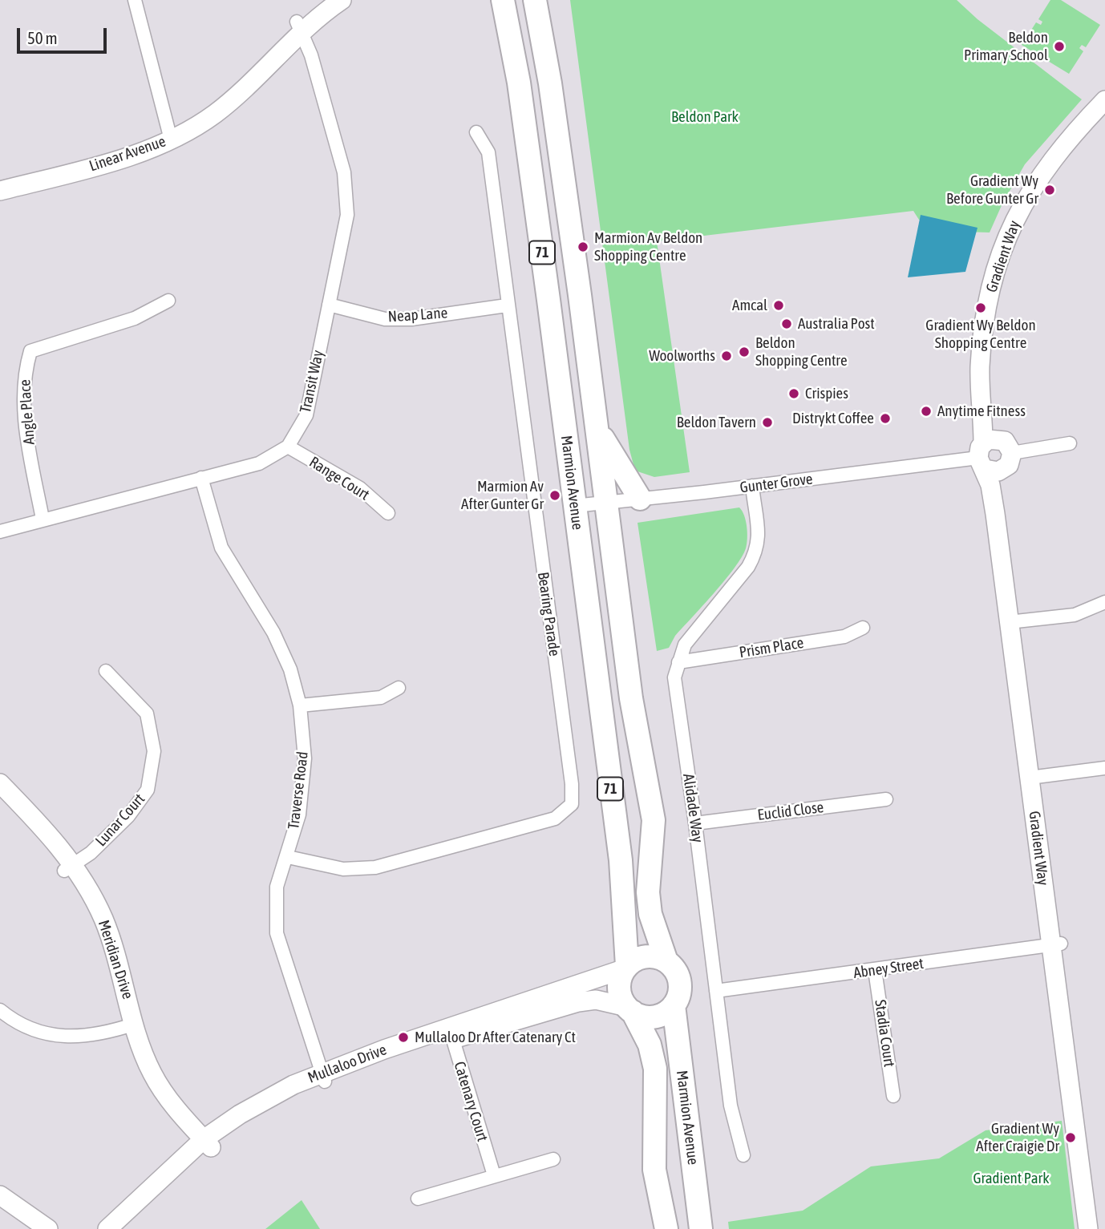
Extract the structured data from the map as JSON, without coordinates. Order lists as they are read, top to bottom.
{
  "streets": {
    "highway": ["71", "Marmion Avenue"],
    "street": [
      "Linear Avenue",
      "Gradient Way",
      "Neap Lane",
      "Transit Way",
      "Angle Place",
      "Range Court",
      "Gunter Grove",
      "Bearing Parade",
      "Prism Place",
      "Traverse Road",
      "Alidade Way",
      "Euclid Close",
      "Lunar Court",
      "Meridian Drive",
      "Abney Street",
      "Stadia Court",
      "Mullaloo Drive",
      "Catenary Court"
    ]
  },
  "crossings": [
    ["Linear Avenue", "Transit Way"],
    ["71", "Marmion Avenue"],
    ["71", "Mullaloo Drive"],
    ["Gradient Way", "Gunter Grove"],
    ["Gradient Way", "Abney Street"],
    ["Neap Lane", "Transit Way"],
    ["Neap Lane", "Bearing Parade"],
    ["Transit Way", "Angle Place"],
    ["Transit Way", "Range Court"],
    ["Transit Way", "Traverse Road"],
    ["Marmion Avenue", "Gunter Grove"],
    ["Marmion Avenue", "Mullaloo Drive"],
    ["Gunter Grove", "Alidade Way"],
    ["Bearing Parade", "Traverse Road"],
    ["Prism Place", "Alidade Way"],
    ["Traverse Road", "Mullaloo Drive"],
    ["Alidade Way", "Euclid Close"],
    ["Alidade Way", "Abney Street"],
    ["Lunar Court", "Meridian Drive"],
    ["Meridian Drive", "Mullaloo Drive"],
    ["Abney Street", "Stadia Court"],
    ["Mullaloo Drive", "Catenary Court"]
  ],
  "parks": ["Beldon Park", "Gradient Park"],
  "places": [
    "Beldon Primary School",
    "Gradient Wy Before Gunter Gr",
    "Marmion Av Beldon Shopping Centre",
    "Amcal",
    "Gradient Wy Beldon Shopping Centre",
    "Australia Post",
    "Beldon Shopping Centre",
    "Woolworths",
    "Crispies",
    "Anytime Fitness",
    "Distrykt Coffee",
    "Beldon Tavern",
    "Marmion Av After Gunter Gr",
    "Mullaloo Dr After Catenary Ct",
    "Gradient Wy After Craigie Dr"
  ],
  "scale_bar": "50 m"
}
